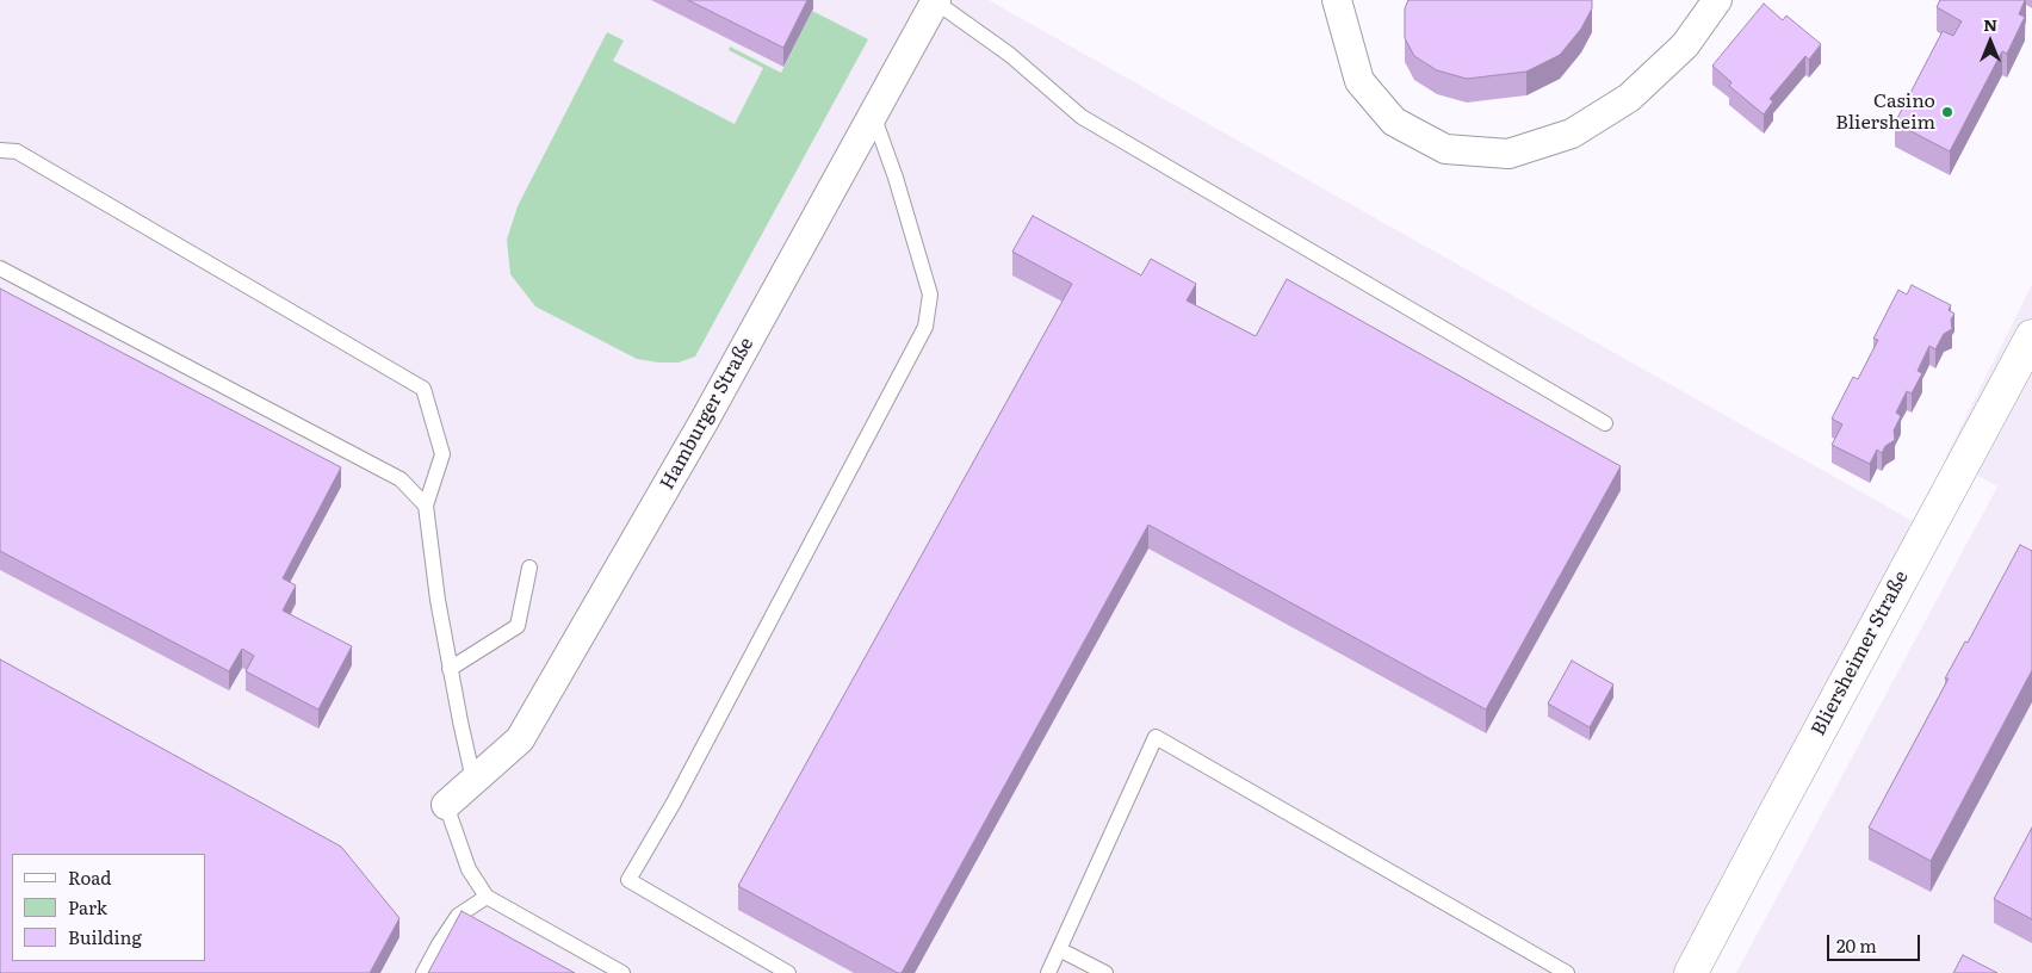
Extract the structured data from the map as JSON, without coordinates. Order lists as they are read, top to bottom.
{
  "streets": {
    "street": ["Hamburger Straße", "Bliersheimer Straße"]
  },
  "places": ["Casino Bliersheim"],
  "legend": ["Road", "Park", "Building"],
  "scale_bar": "20 m",
  "north": "top"
}
